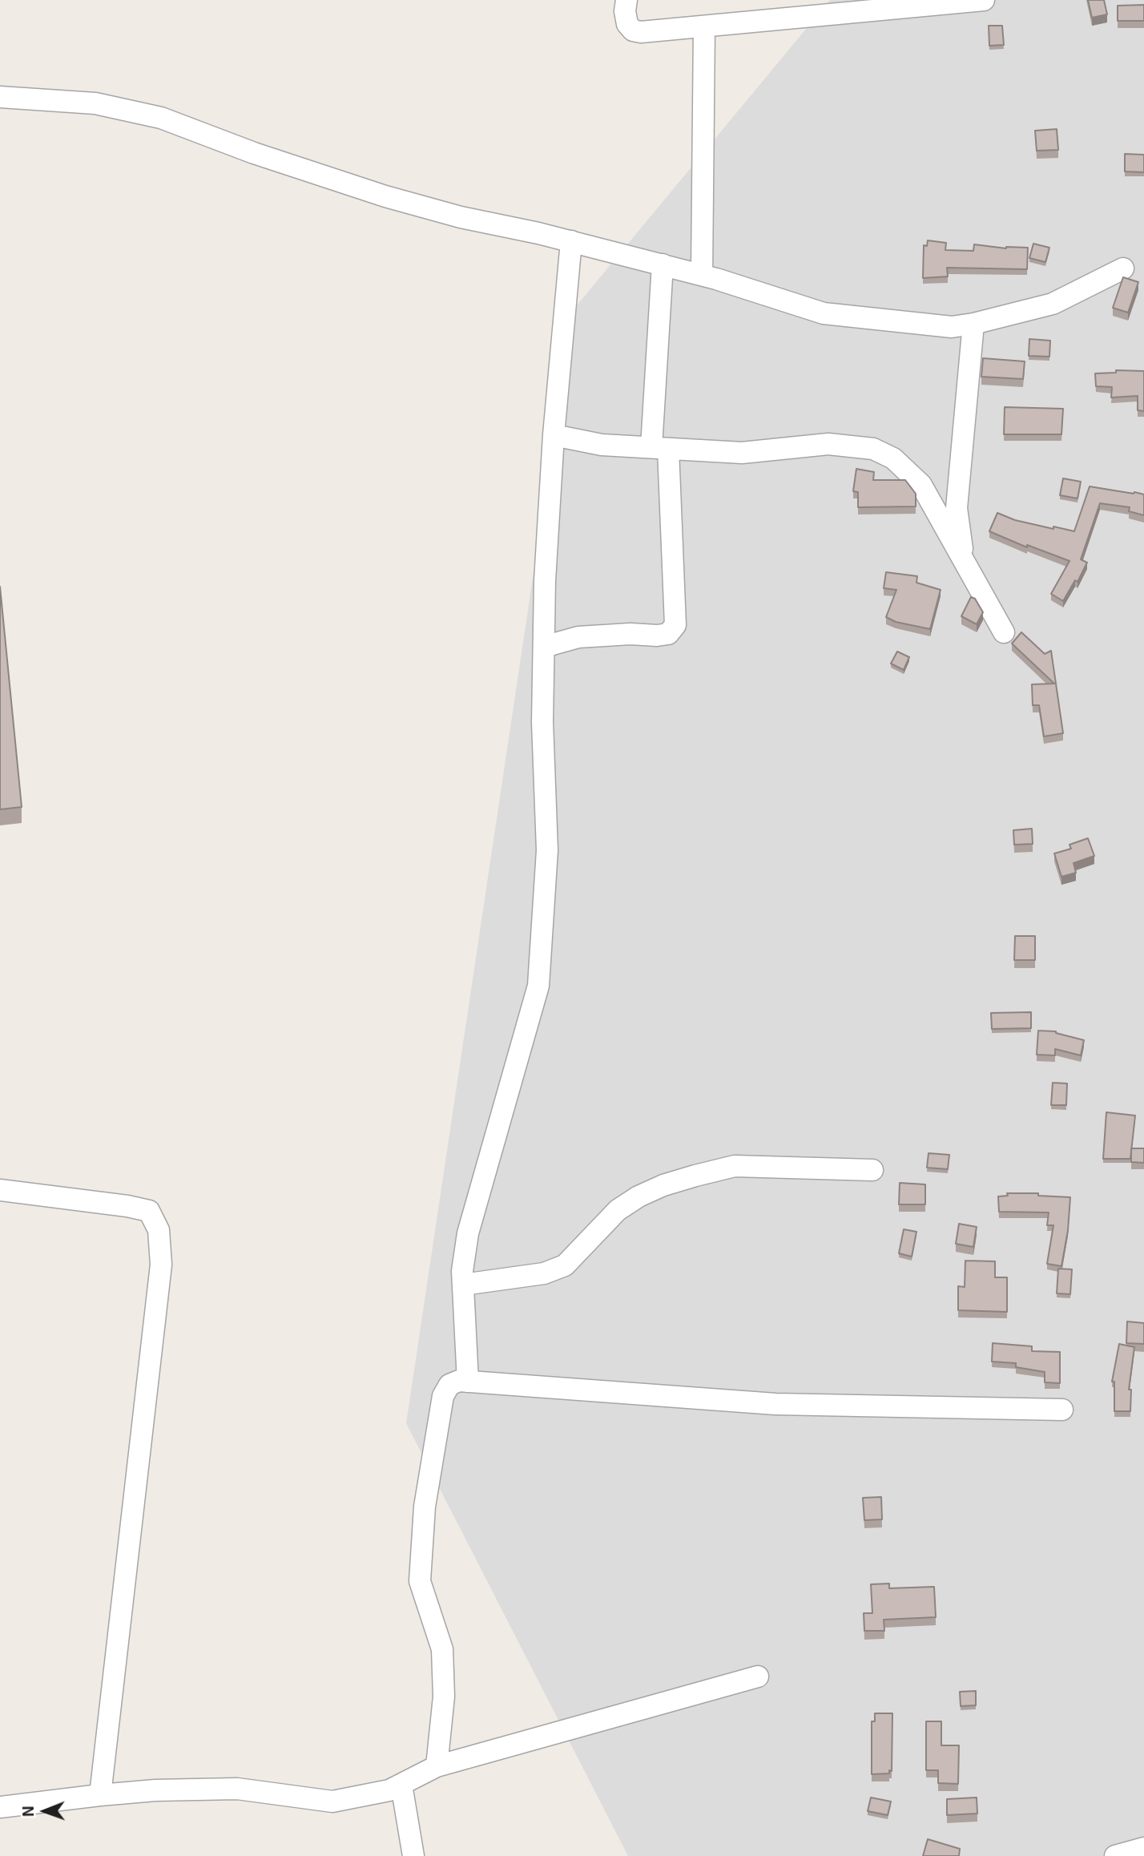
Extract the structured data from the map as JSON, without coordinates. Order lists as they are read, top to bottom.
{
  "north": "left"
}
